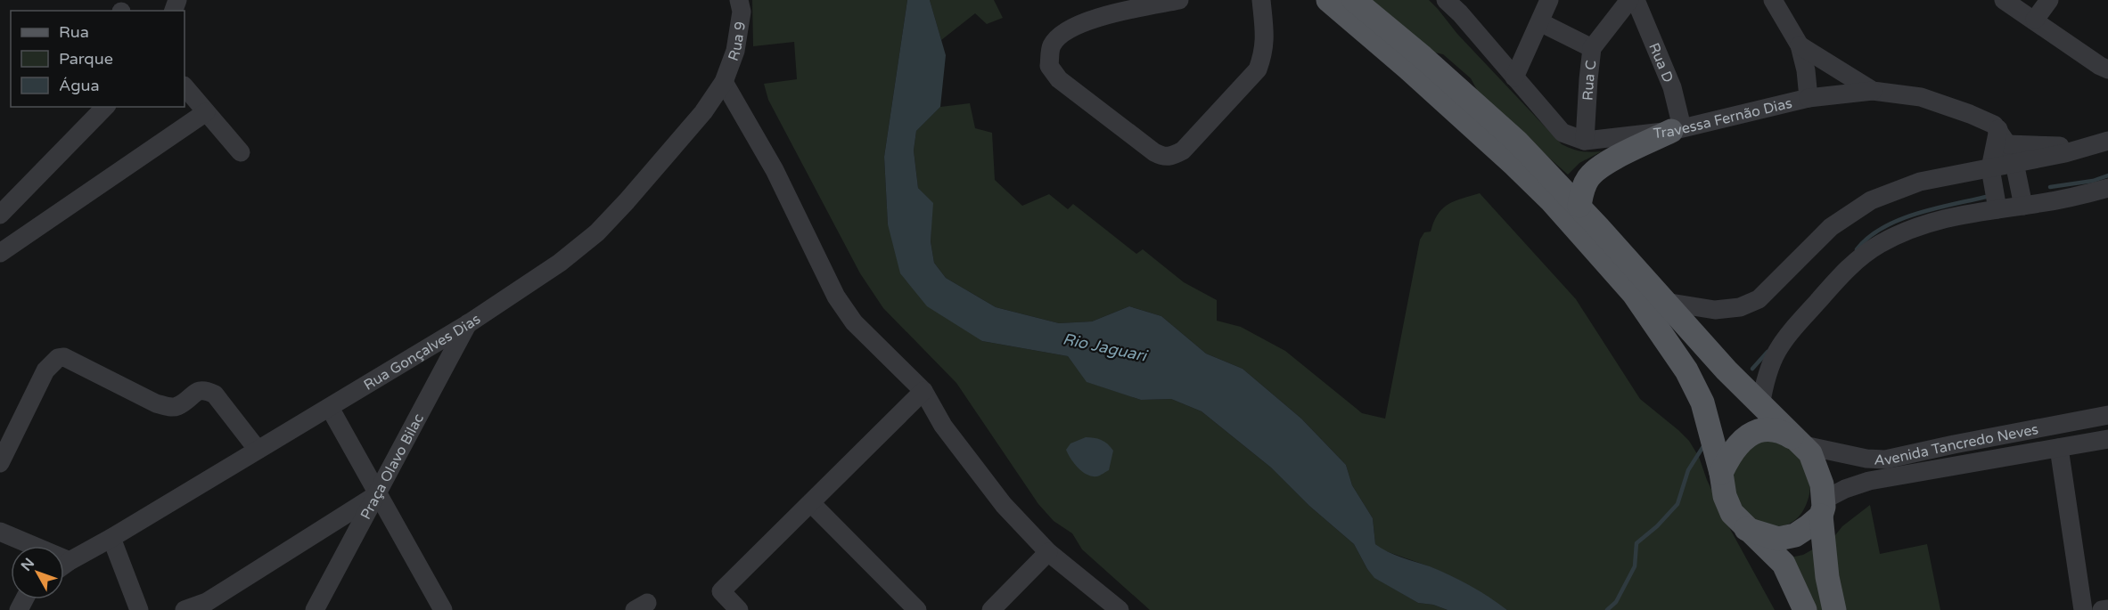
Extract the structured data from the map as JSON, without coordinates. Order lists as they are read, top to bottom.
{
  "streets": {
    "street": [
      "Rua 9",
      "Rua D",
      "Rua C",
      "Travessa Fernão Dias",
      "Rua Gonçalves Dias",
      "Avenida Tancredo Neves",
      "Praça Olavo Bilac"
    ]
  },
  "crossings": [
    ["Rua 9", "Rua Gonçalves Dias"],
    ["Rua D", "Travessa Fernão Dias"],
    ["Rua C", "Travessa Fernão Dias"],
    ["Rua Gonçalves Dias", "Praça Olavo Bilac"]
  ],
  "water": ["Rio Jaguari"],
  "legend": ["Rua", "Parque", "Água"],
  "north": "top left"
}
